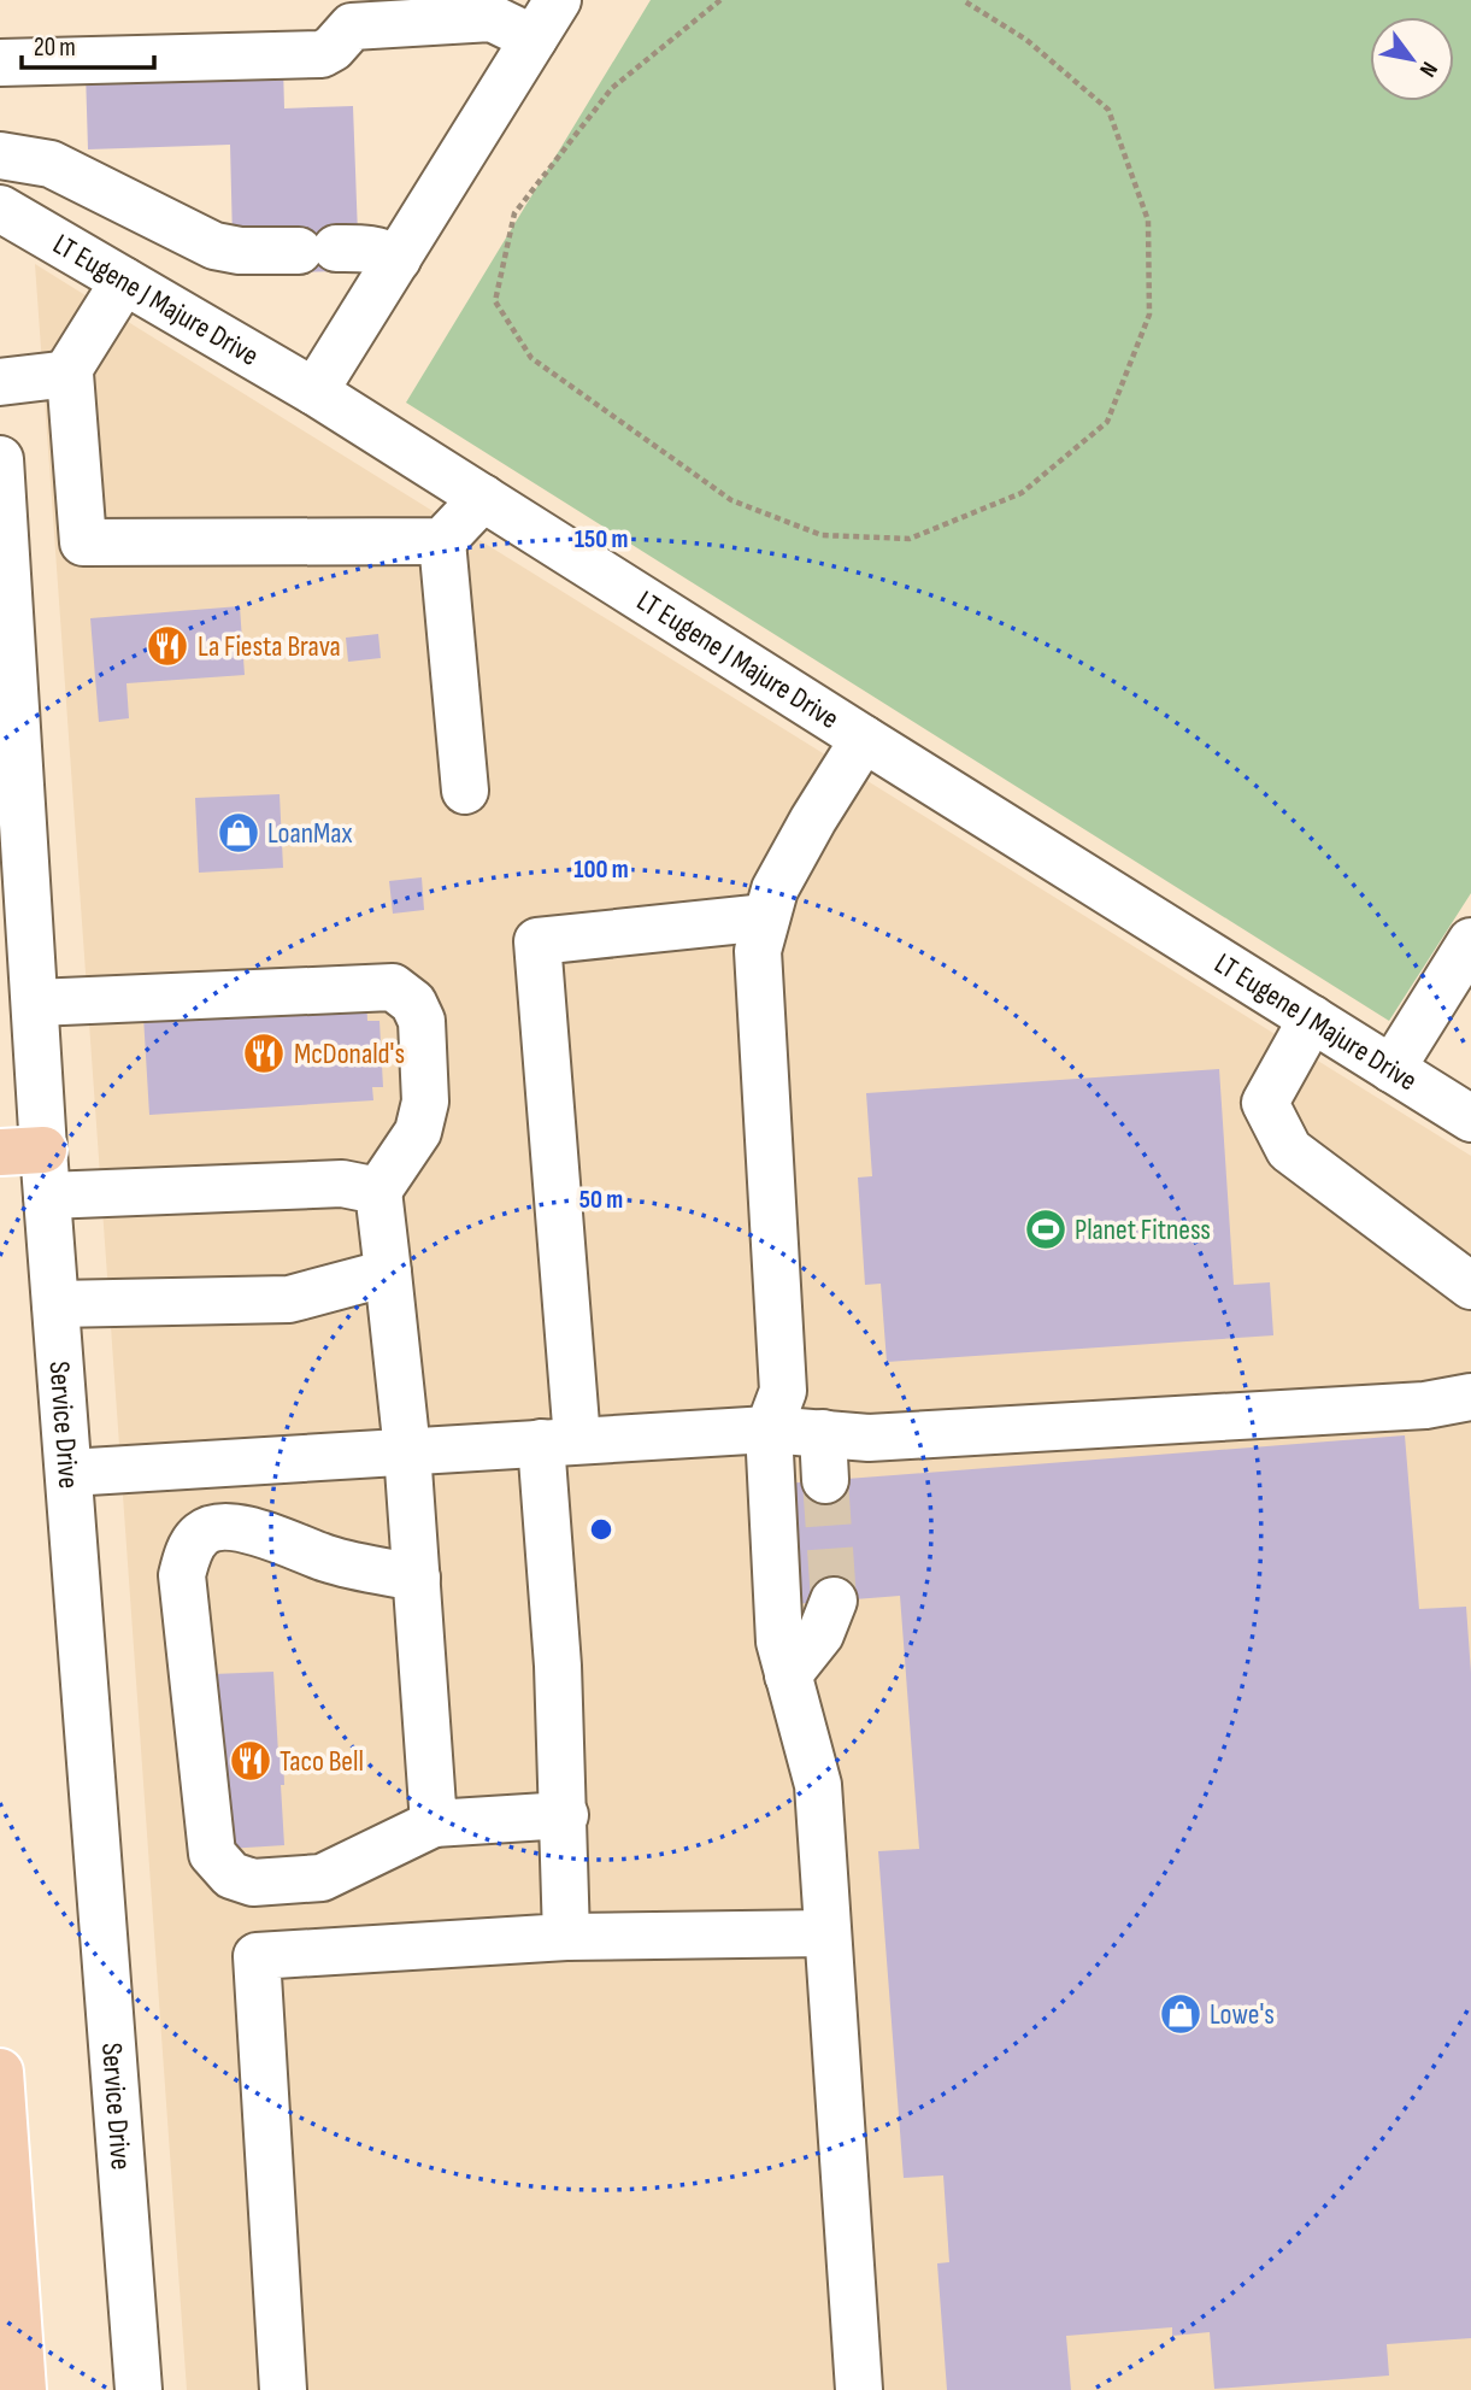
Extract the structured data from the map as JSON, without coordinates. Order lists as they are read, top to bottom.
{
  "streets": {
    "street": ["LT Eugene J Majure Drive", "Service Drive"]
  },
  "places": {
    "restaurant": ["La Fiesta Brava", "McDonald's", "Taco Bell"],
    "shop": ["LoanMax", "Lowe's"],
    "sports": ["Planet Fitness"]
  },
  "scale_bar": "20 m",
  "north": "bottom right",
  "rings": ["150 m", "100 m", "50 m"]
}
